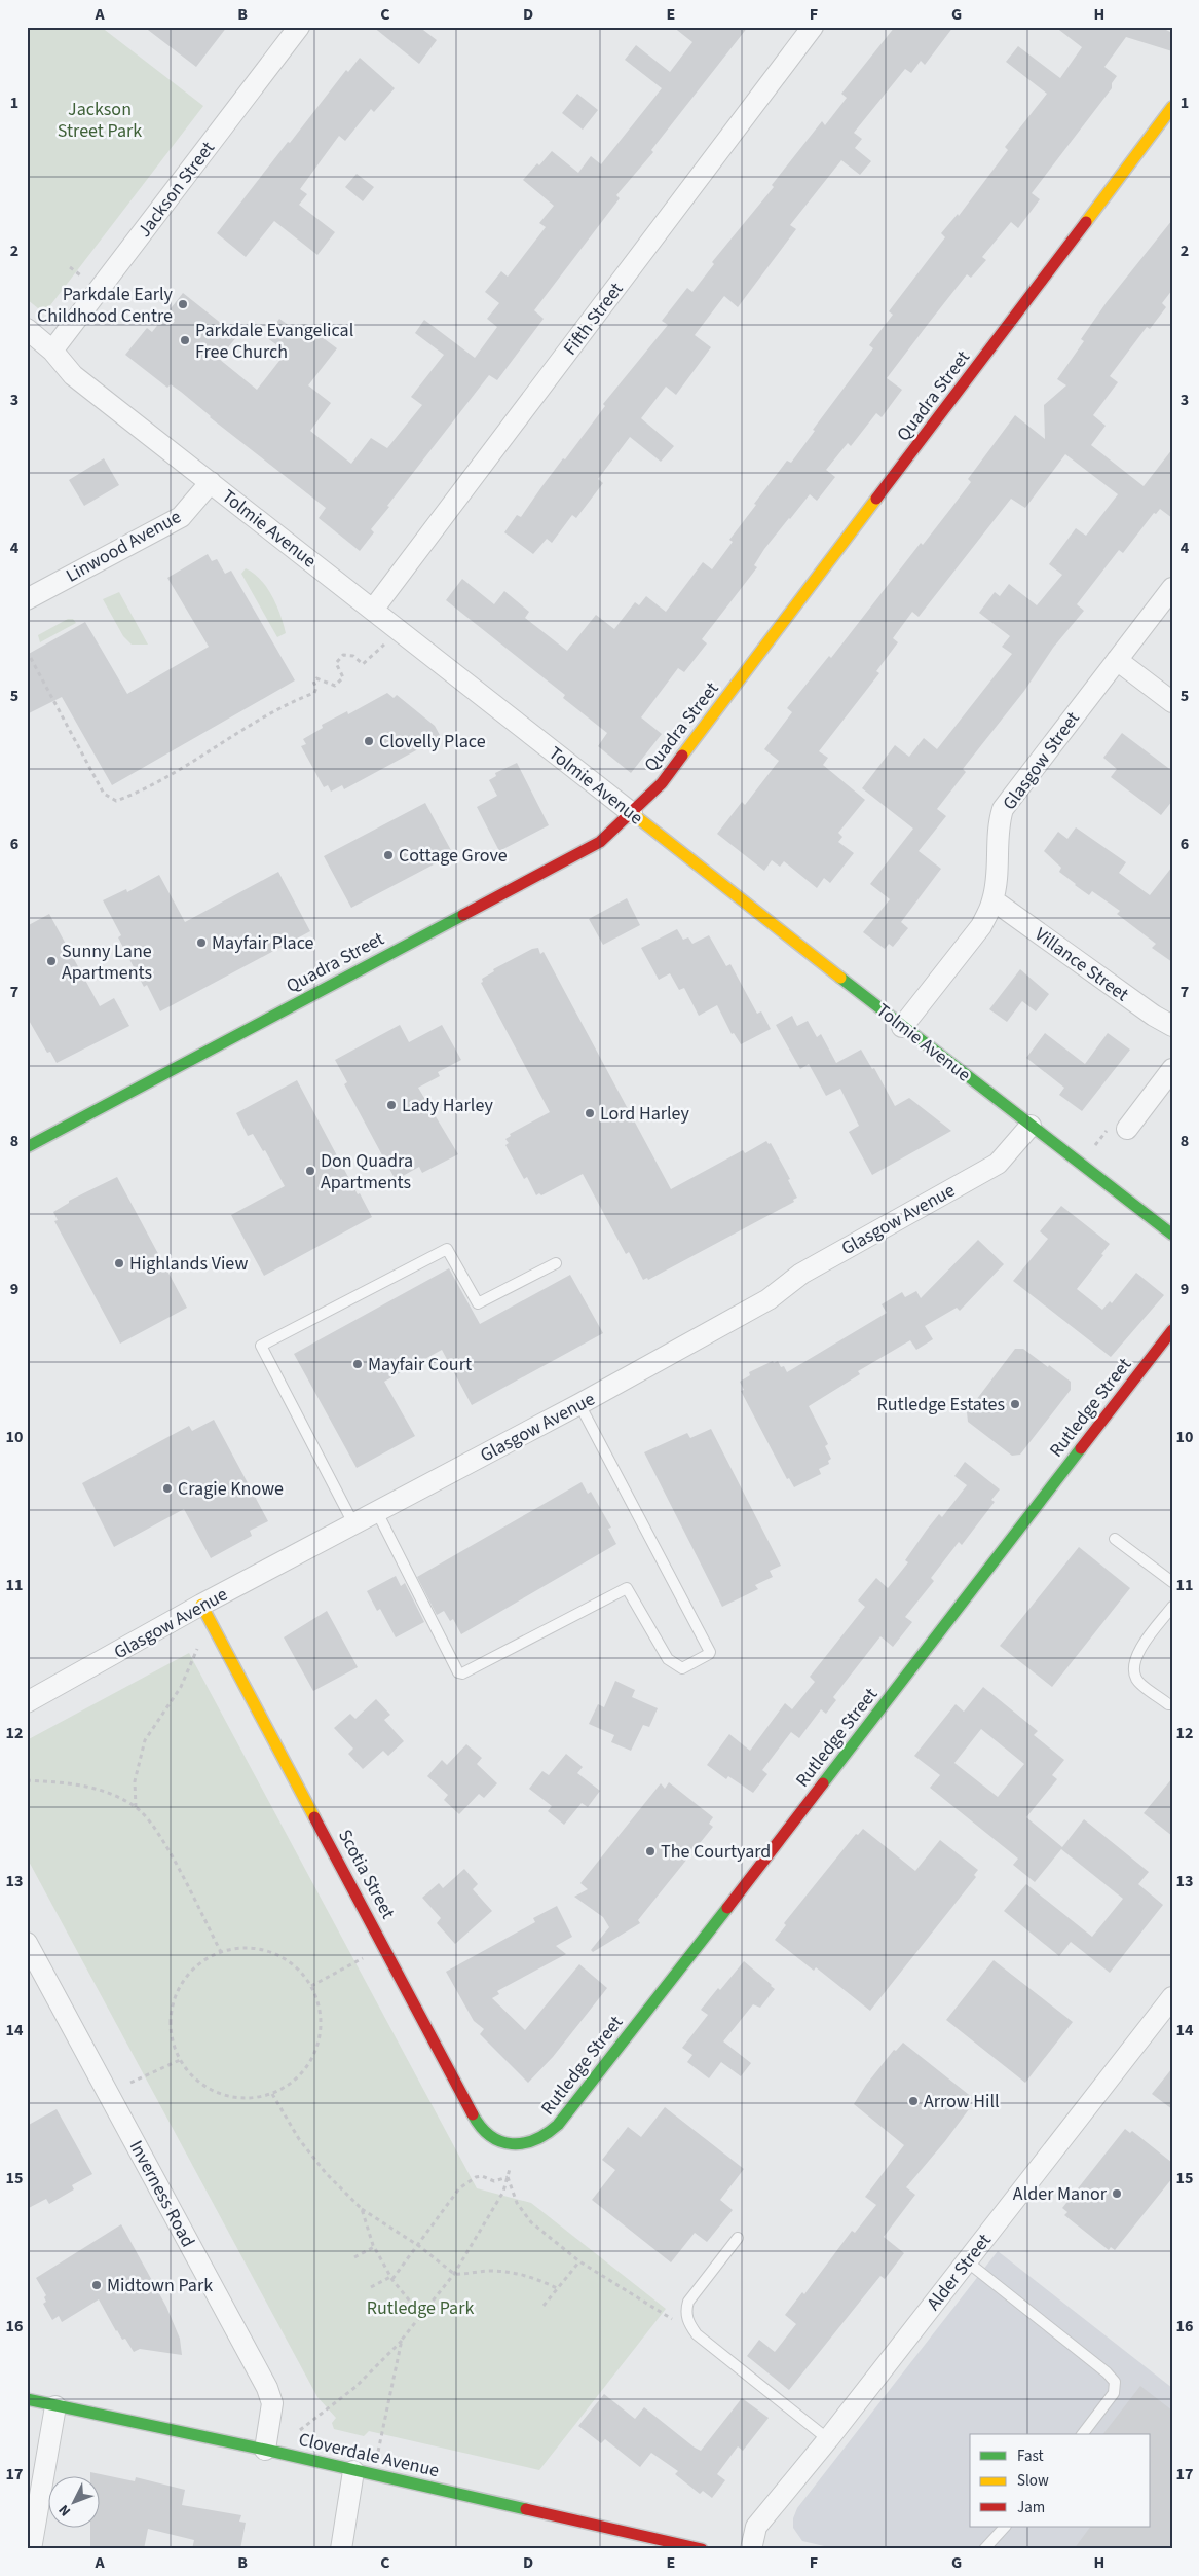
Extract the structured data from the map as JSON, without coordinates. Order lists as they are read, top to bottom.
{
  "streets": {
    "street": [
      "Jackson Street",
      "Fifth Street",
      "Quadra Street",
      "Tolmie Avenue",
      "Linwood Avenue",
      "Glasgow Street",
      "Villance Street",
      "Glasgow Avenue",
      "Rutledge Street",
      "Scotia Street",
      "Inverness Road",
      "Alder Street",
      "Cloverdale Avenue"
    ]
  },
  "crossings": [
    ["Jackson Street", "Tolmie Avenue"],
    ["Fifth Street", "Tolmie Avenue"],
    ["Quadra Street", "Tolmie Avenue"],
    ["Tolmie Avenue", "Linwood Avenue"],
    ["Tolmie Avenue", "Glasgow Street"],
    ["Tolmie Avenue", "Glasgow Avenue"],
    ["Glasgow Street", "Villance Street"],
    ["Glasgow Avenue", "Scotia Street"],
    ["Rutledge Street", "Scotia Street"],
    ["Inverness Road", "Cloverdale Avenue"]
  ],
  "parks": ["Jackson Street Park", "Rutledge Park"],
  "places": [
    "Parkdale Early Childhood Centre",
    "Parkdale Evangelical Free Church",
    "Clovelly Place",
    "Cottage Grove",
    "Mayfair Place",
    "Sunny Lane Apartments",
    "Lady Harley",
    "Lord Harley",
    "Don Quadra Apartments",
    "Highlands View",
    "Mayfair Court",
    "Rutledge Estates",
    "Cragie Knowe",
    "The Courtyard",
    "Arrow Hill",
    "Alder Manor",
    "Midtown Park"
  ],
  "legend": ["Fast", "Slow", "Jam"],
  "north": "bottom left",
  "grid": {
    "columns": [
      "A",
      "B",
      "C",
      "D",
      "E",
      "F",
      "G",
      "H"
    ],
    "rows": [
      "1",
      "2",
      "3",
      "4",
      "5",
      "6",
      "7",
      "8",
      "9",
      "10",
      "11",
      "12",
      "13",
      "14",
      "15",
      "16",
      "17"
    ]
  }
}
